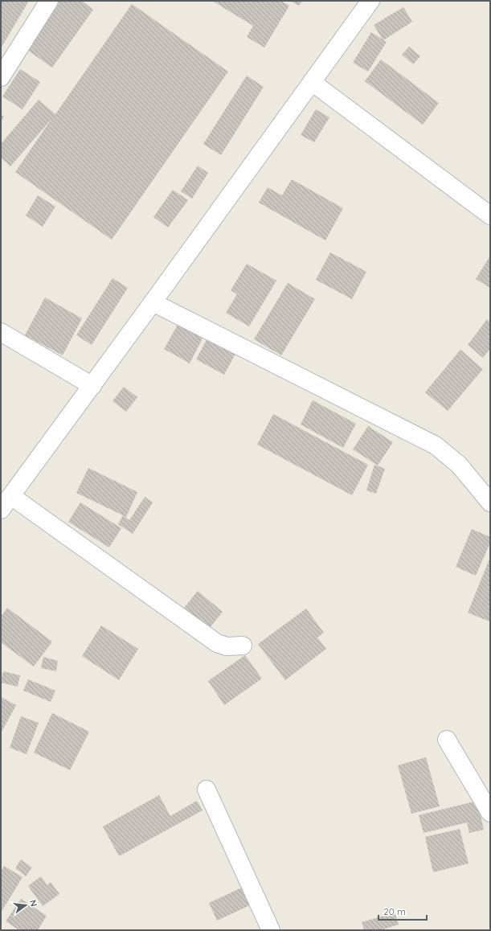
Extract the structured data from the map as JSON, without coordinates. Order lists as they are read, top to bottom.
{
  "scale_bar": "20 m",
  "north": "right"
}
